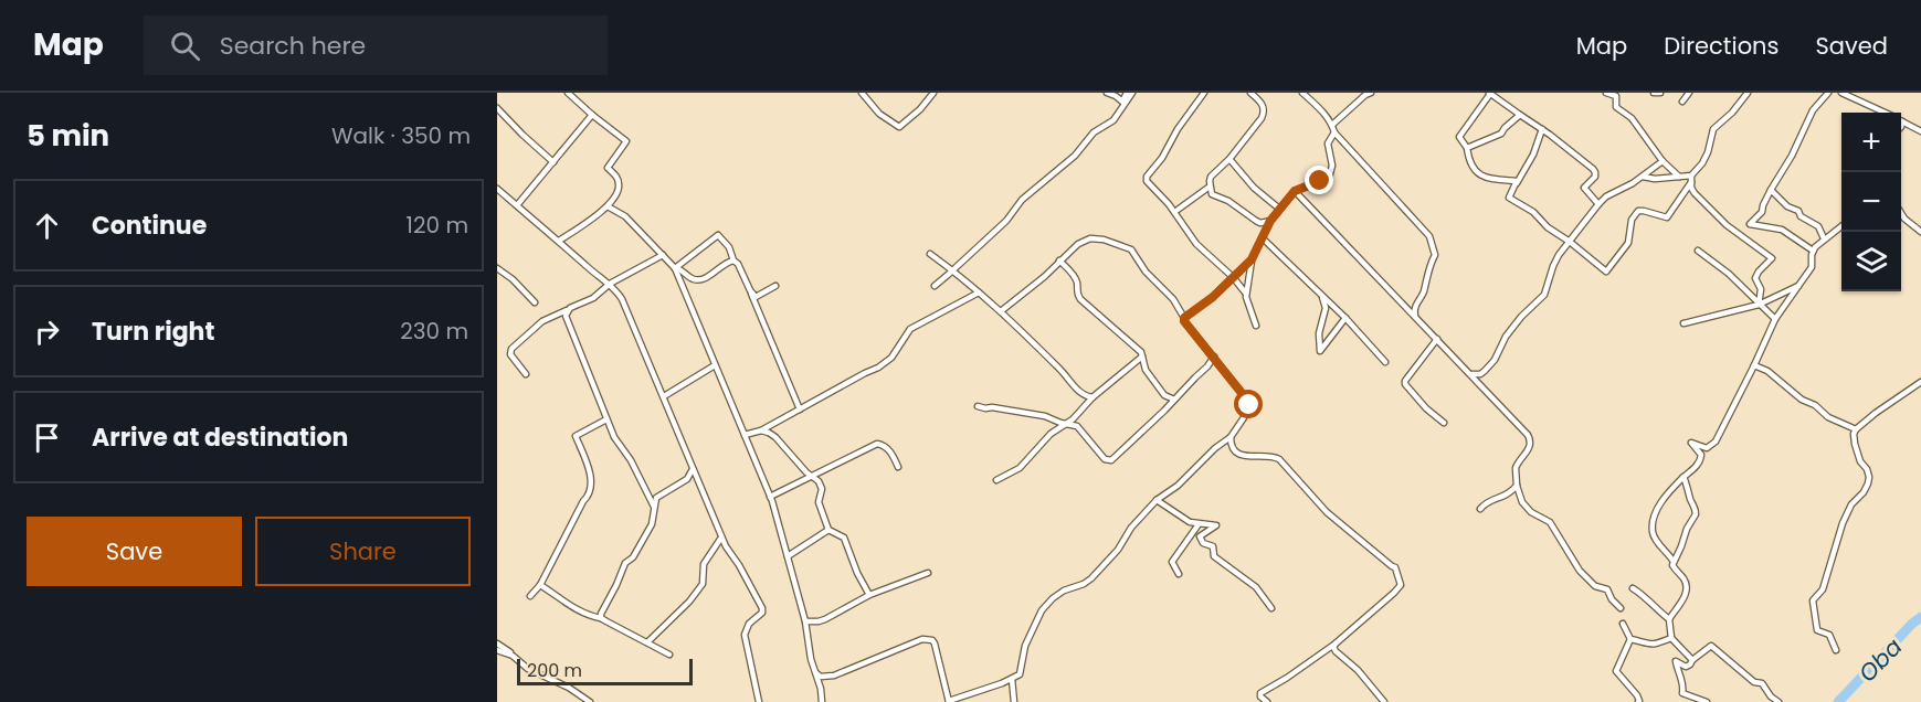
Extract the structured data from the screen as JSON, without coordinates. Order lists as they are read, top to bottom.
{
  "water": ["Oba"],
  "scale_bar": "200 m",
  "page": {
    "header": "Map",
    "search": "Search here",
    "nav": ["Map", "Directions", "Saved"],
    "heading": ["5 min", "Walk · 350 m"],
    "map_buttons": ["+", "−"],
    "list": [
      ["Continue", "120 m"],
      ["Turn right", "230 m"],
      "Arrive at destination"
    ],
    "buttons": ["Save", "Share"],
    "scale": "200 m"
  }
}
